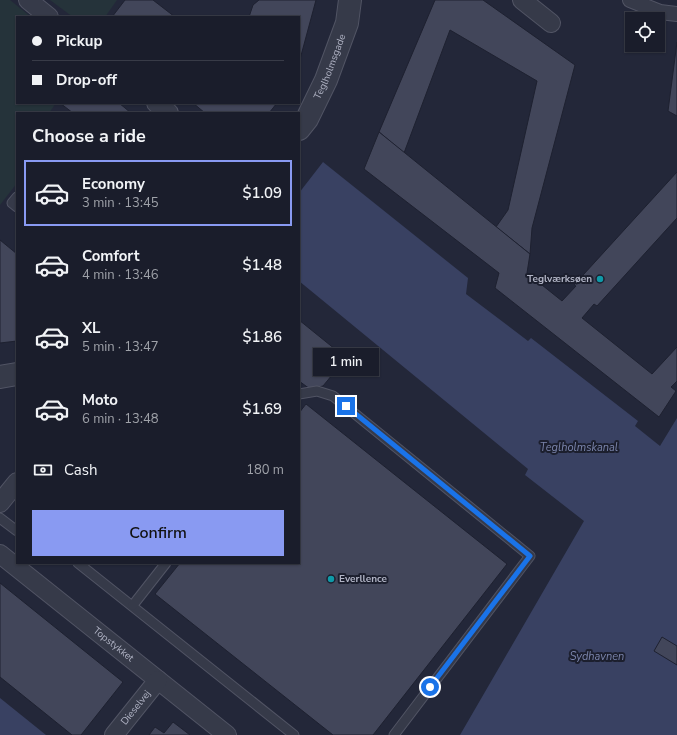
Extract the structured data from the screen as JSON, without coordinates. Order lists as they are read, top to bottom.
{
  "streets": {
    "street": ["Teglholmsgade", "Topstykket", "Dieselvej"]
  },
  "crossings": [
    ["Topstykket", "Dieselvej"]
  ],
  "water": ["Teglholmskanal", "Sydhavnen"],
  "places": ["Teglværksøen", "Everllence"],
  "page": {
    "banner": ["Pickup", "Drop-off"],
    "heading": "Choose a ride",
    "list": [
      {
        "name": "Economy",
        "note": "3 min · 13:45",
        "value": "$1.09"
      },
      {
        "name": "Comfort",
        "note": "4 min · 13:46",
        "value": "$1.48"
      },
      {
        "name": "XL",
        "note": "5 min · 13:47",
        "value": "$1.86"
      },
      {
        "name": "Moto",
        "note": "6 min · 13:48",
        "value": "$1.69"
      }
    ],
    "bubble": "1 min",
    "pay": ["Cash", "180 m"],
    "buttons": "Confirm"
  }
}
